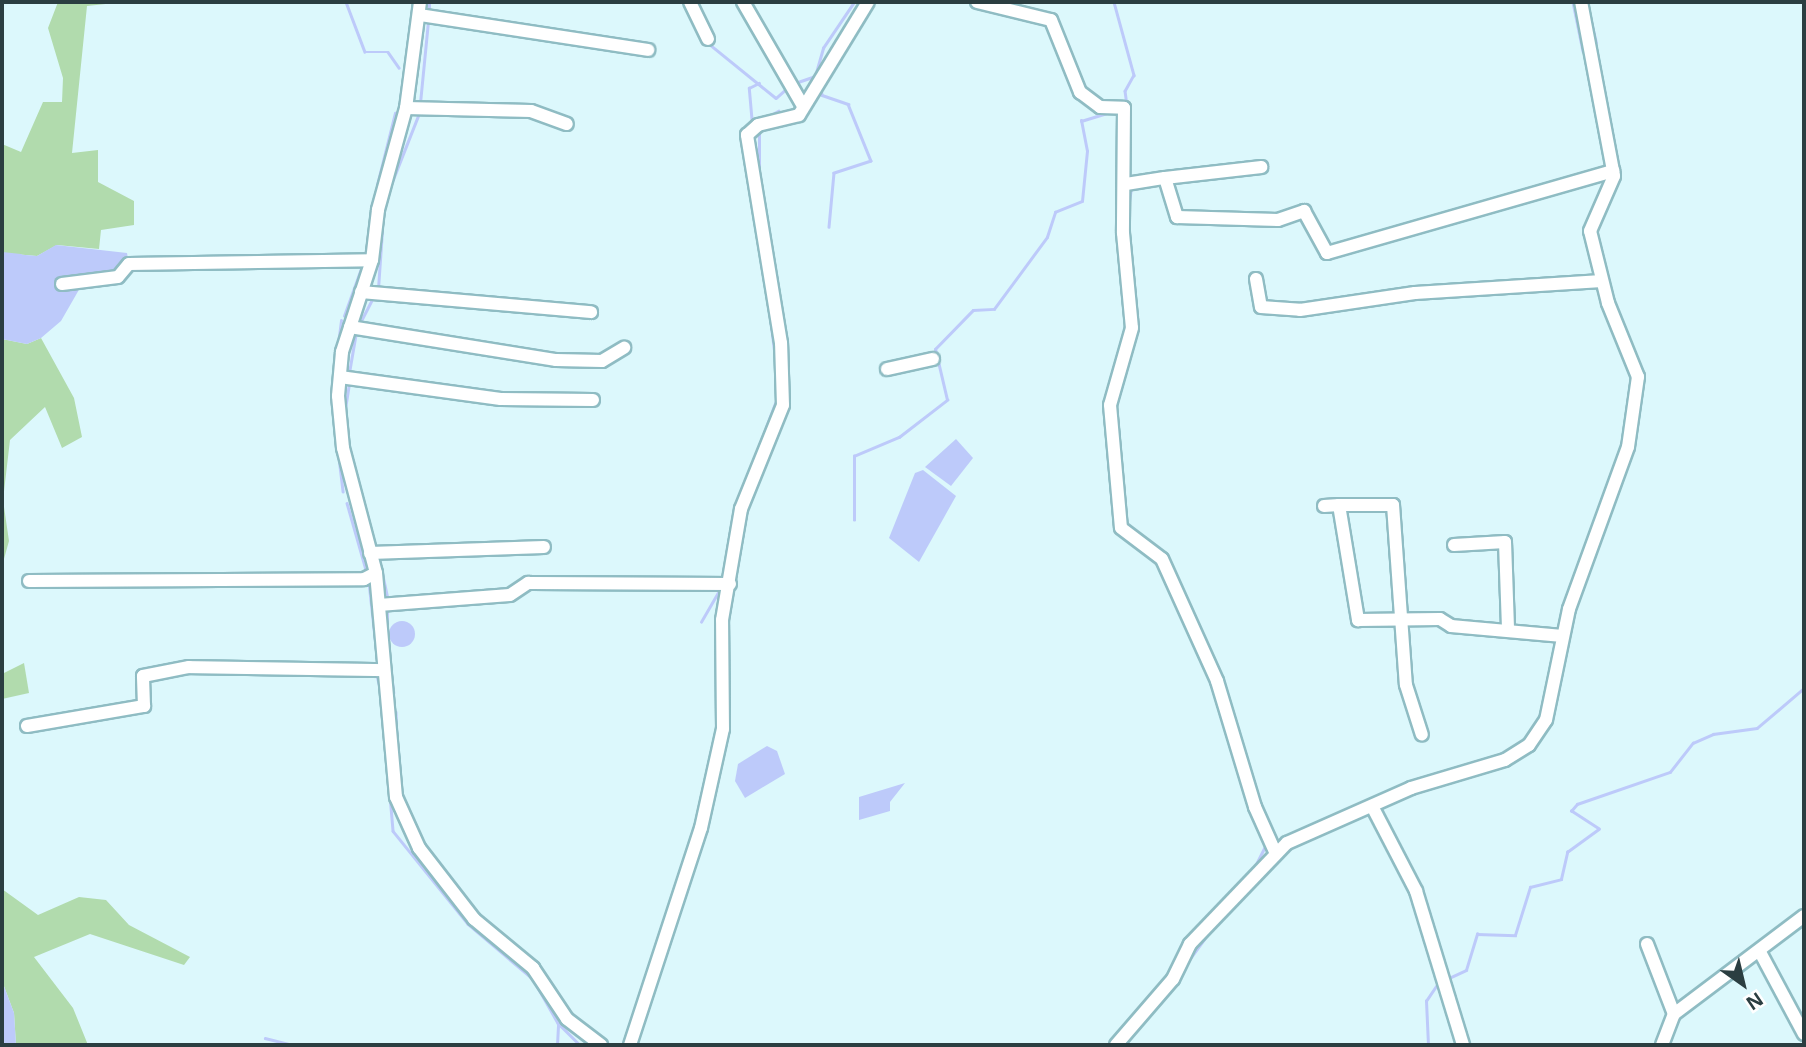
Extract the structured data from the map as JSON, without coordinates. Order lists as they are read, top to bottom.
{
  "north": "bottom right"
}
